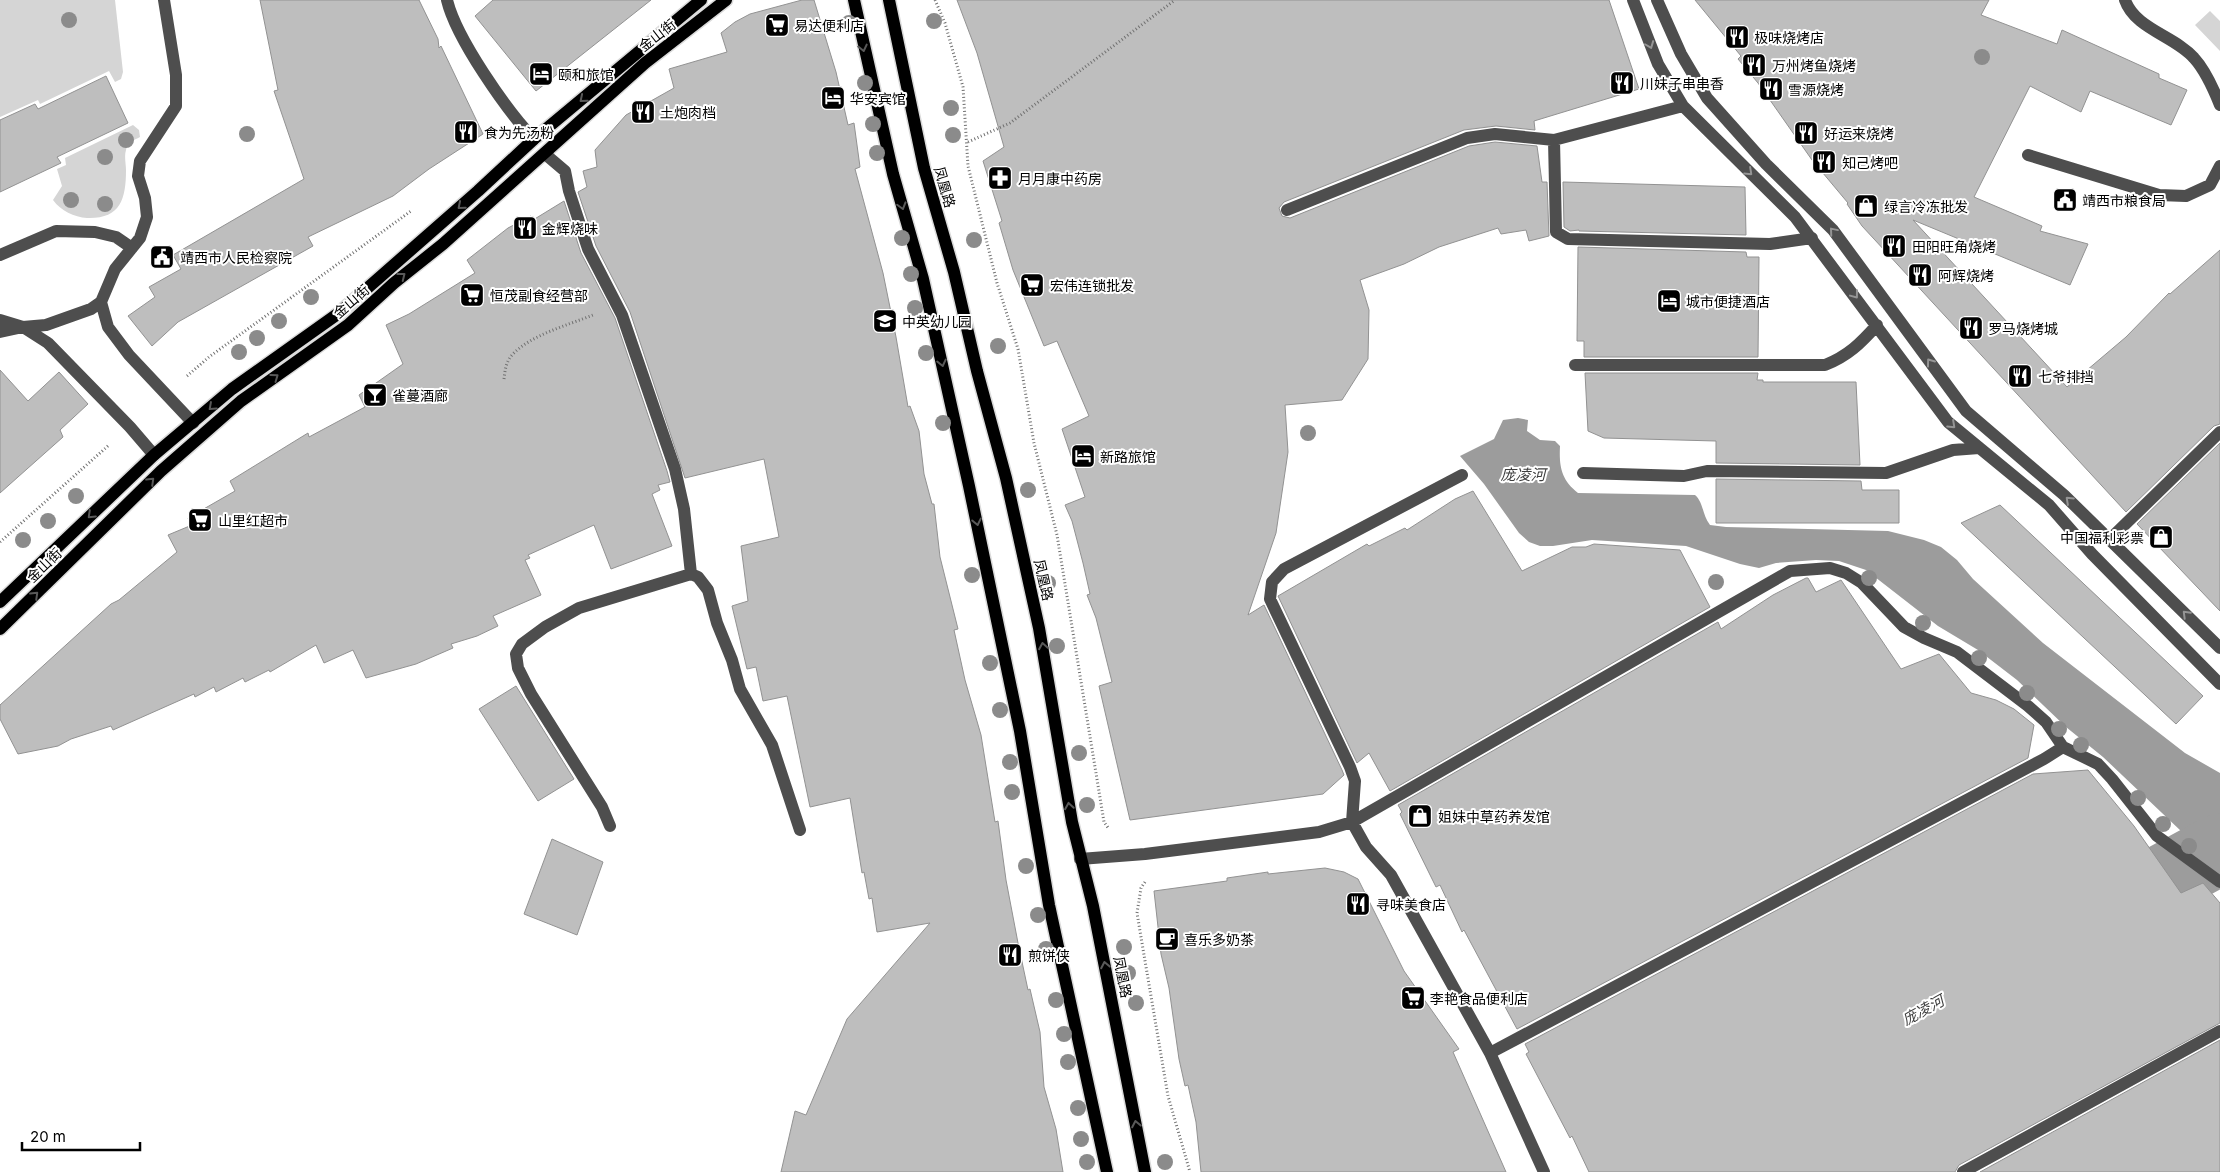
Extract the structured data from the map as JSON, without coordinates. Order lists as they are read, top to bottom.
{
  "streets": {
    "main road": ["金山街", "凤凰路"]
  },
  "water": ["庞凌河"],
  "places": {
    "supermarket": [
      "易达便利店",
      "宏伟连锁批发",
      "恒茂副食经营部",
      "山里红超市",
      "李艳食品便利店"
    ],
    "restaurant": [
      "极味烧烤店",
      "万州烤鱼烧烤",
      "川妹子串串香",
      "雪源烧烤",
      "土炮肉档",
      "食为先汤粉",
      "好运来烧烤",
      "知己烤吧",
      "金辉烧味",
      "田阳旺角烧烤",
      "阿辉烧烤",
      "罗马烧烤城",
      "七爷排挡",
      "寻味美食店",
      "煎饼侠"
    ],
    "hotel": [
      "颐和旅馆",
      "华安宾馆",
      "城市便捷酒店",
      "新路旅馆"
    ],
    "pharmacy": ["月月康中药房"],
    "public building": ["靖西市粮食局", "靖西市人民检察院"],
    "shop": ["绿言冷冻批发", "中国福利彩票", "姐妹中草药养发馆"],
    "school or university": ["中英幼儿园"],
    "bar": ["雀蔓酒廊"],
    "cafe": ["喜乐多奶茶"]
  },
  "scale_bar": "20 m"
}
